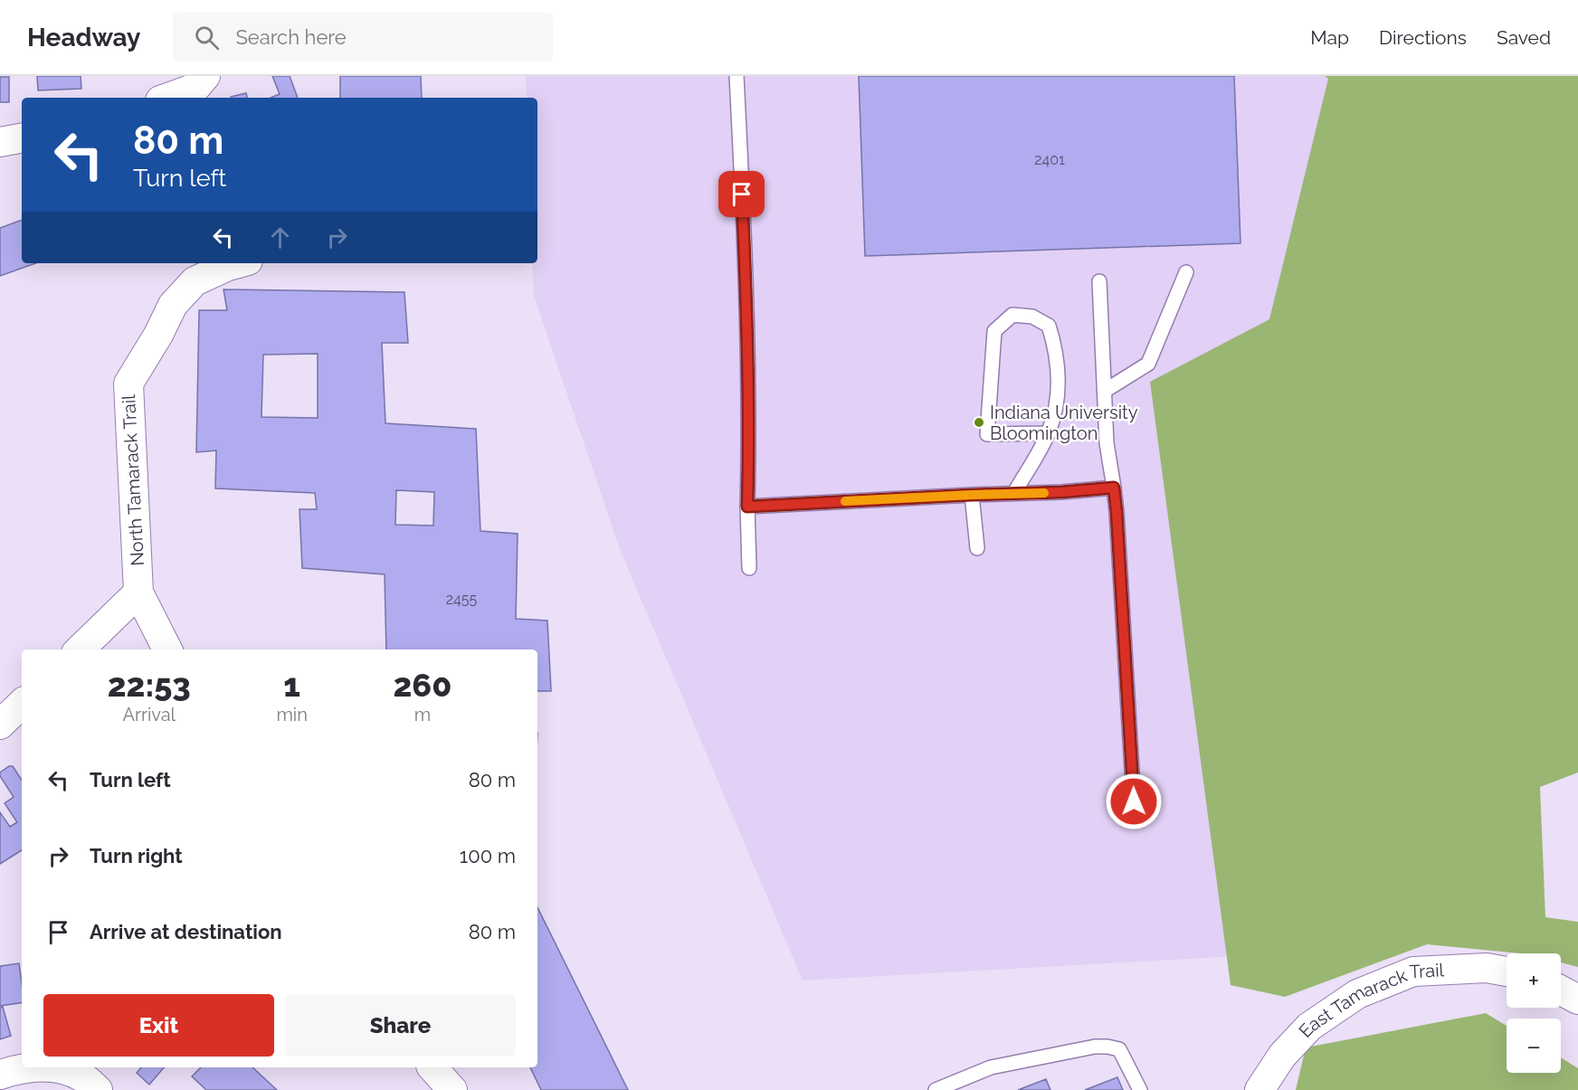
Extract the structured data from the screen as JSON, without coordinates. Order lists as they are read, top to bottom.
{
  "streets": {
    "street": ["North Tamarack Trail", "East Tamarack Trail"]
  },
  "places": ["Indiana University Bloomington"],
  "house_numbers": ["2401", "2455"],
  "page": {
    "header": "Headway",
    "search": "Search here",
    "nav": ["Map", "Directions", "Saved"],
    "turn": ["80 m", "Turn left"],
    "eta": [
      "22:53",
      "Arrival",
      "1",
      "min",
      "260",
      "m"
    ],
    "list": [
      {
        "name": "Turn left",
        "value": "80 m"
      },
      {
        "name": "Turn right",
        "value": "100 m"
      },
      {
        "name": "Arrive at destination",
        "value": "80 m"
      }
    ],
    "map_buttons": ["+", "−"],
    "buttons": ["Exit", "Share"]
  }
}
